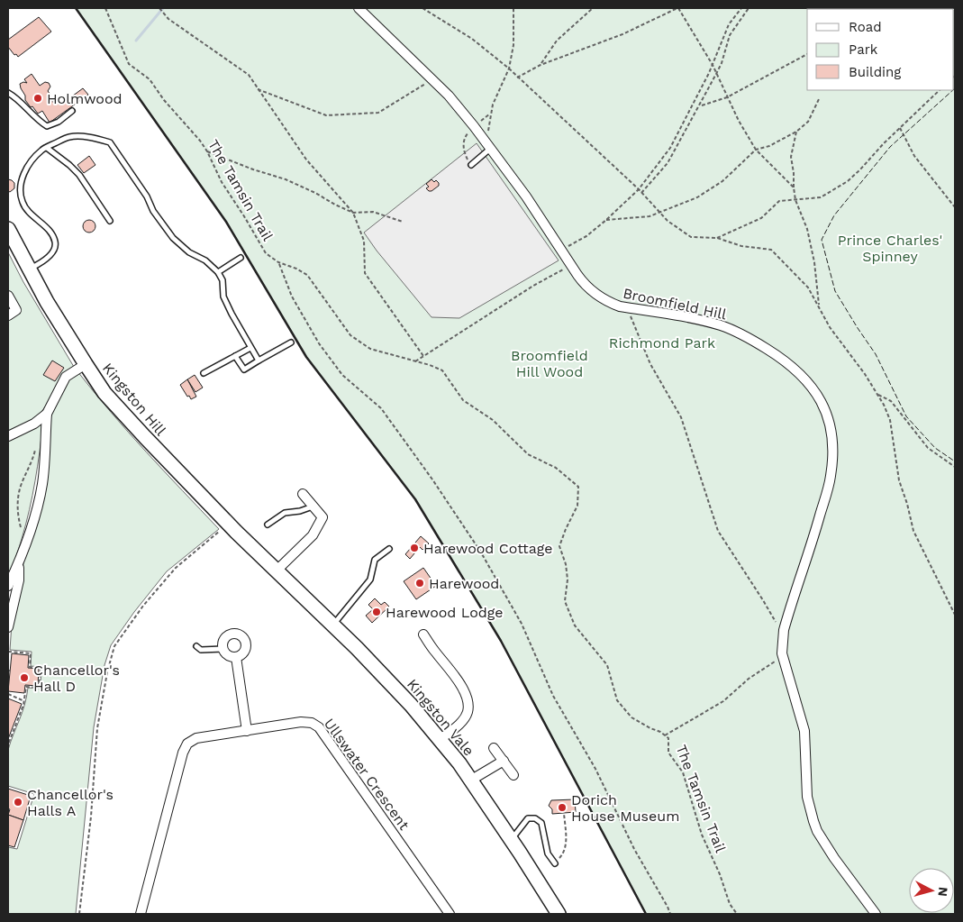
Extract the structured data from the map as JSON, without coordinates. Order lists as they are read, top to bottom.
{
  "streets": {
    "main road": ["Kingston Hill", "Kingston Vale"],
    "street": ["Broomfield Hill", "Ullswater Crescent"],
    "path": ["The Tamsin Trail"]
  },
  "crossings": [
    ["Kingston Hill", "Kingston Vale"]
  ],
  "parks": ["Prince Charles' Spinney", "Richmond Park", "Broomfield Hill Wood"],
  "places": [
    "Holmwood",
    "Harewood Cottage",
    "Harewood",
    "Harewood Lodge",
    "Chancellor's Hall D",
    "Chancellor's Halls A",
    "Dorich House Museum"
  ],
  "legend": ["Road", "Park", "Building"],
  "north": "right"
}
